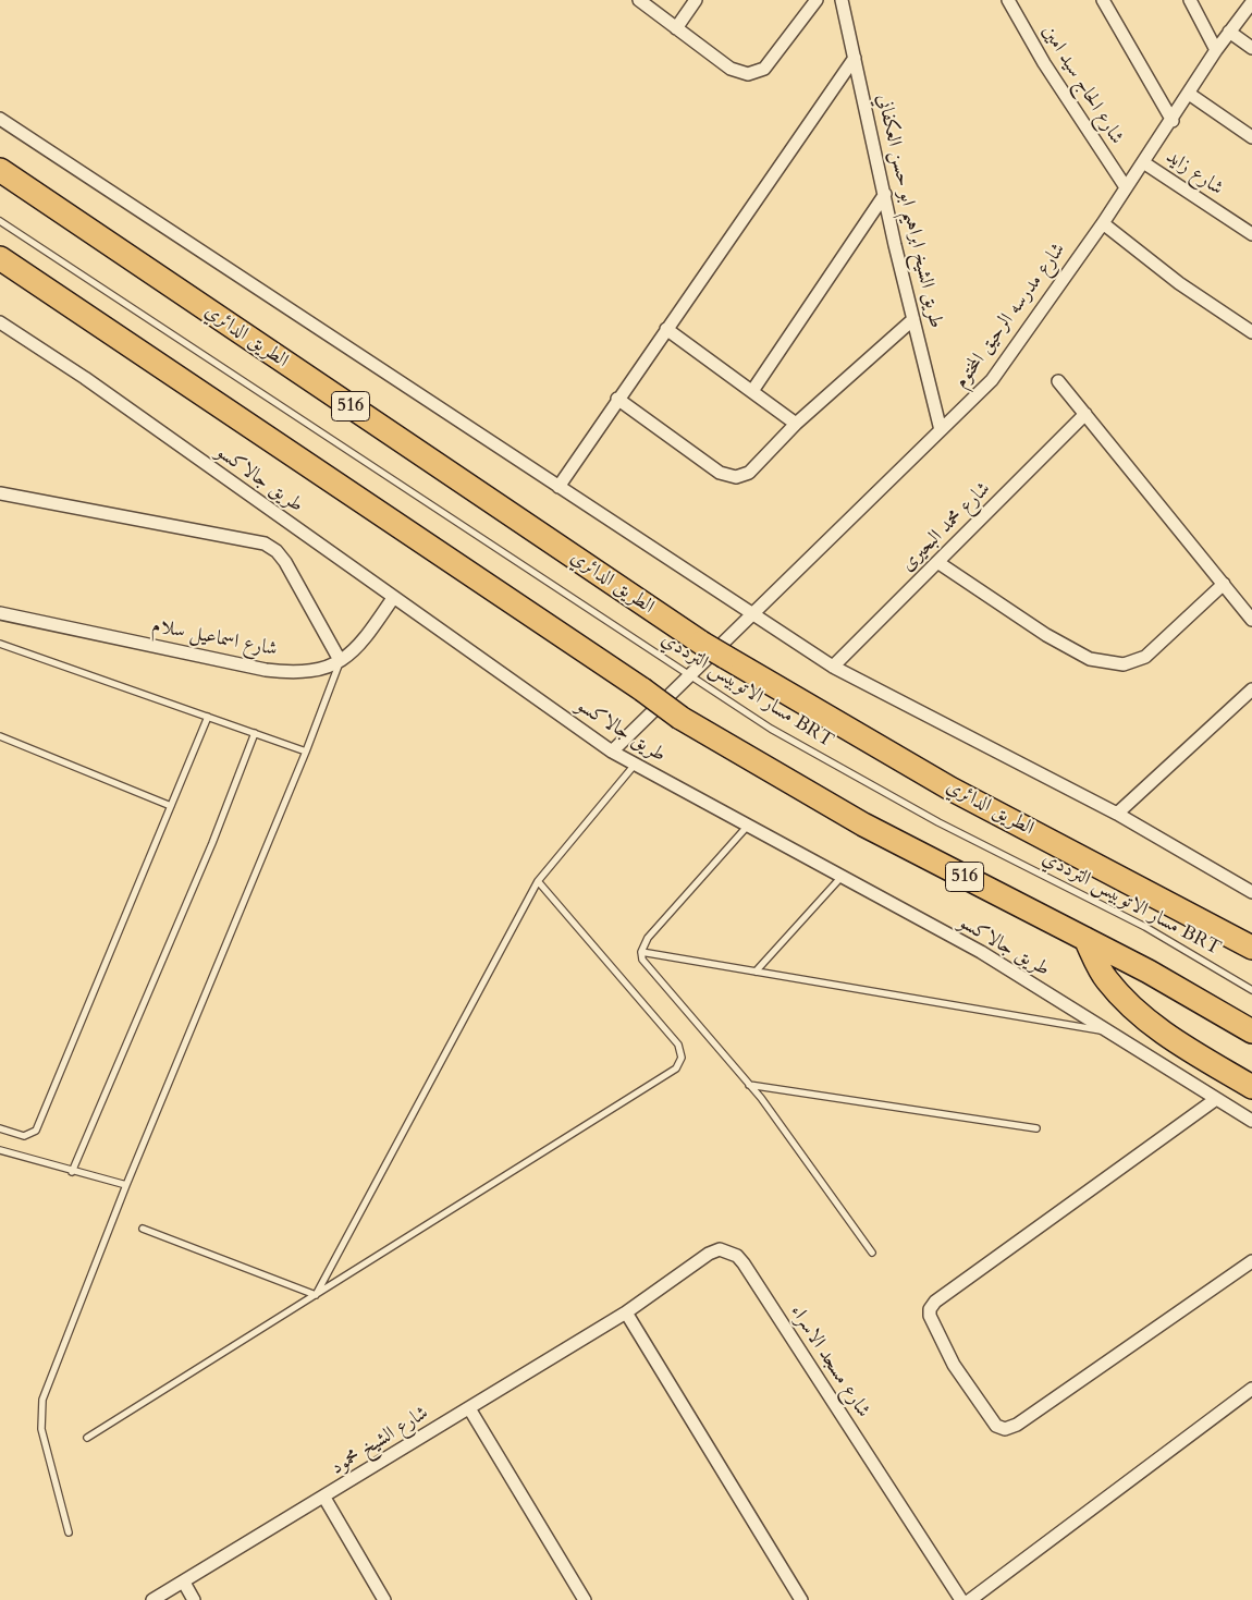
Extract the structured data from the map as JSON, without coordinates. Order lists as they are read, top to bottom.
{
  "streets": {
    "highway": ["الطريق الدائري", "516"],
    "street": [
      "شارع الحاج سيد امين",
      "شارع زايد",
      "طريق الشيخ ابراهيم ابو حسن العكفاني",
      "شارع مدرسه الرحيق المختوم",
      "طريق جالاكسو",
      "شارع محمد البحيرى",
      "شارع اسماعيل سلام",
      "شارع مسجد الاسراء",
      "شارع الشيخ محمود"
    ],
    "lane": ["مسار الاتوبيس الترددي BRT"]
  },
  "crossings": [
    ["شارع الحاج سيد امين", "شارع مدرسه الرحيق المختوم"],
    ["شارع زايد", "شارع مدرسه الرحيق المختوم"],
    ["طريق الشيخ ابراهيم ابو حسن العكفاني", "شارع مدرسه الرحيق المختوم"],
    ["شارع مدرسه الرحيق المختوم", "طريق جالاكسو"],
    ["طريق جالاكسو", "شارع اسماعيل سلام"],
    ["شارع مسجد الاسراء", "شارع الشيخ محمود"]
  ]
}
